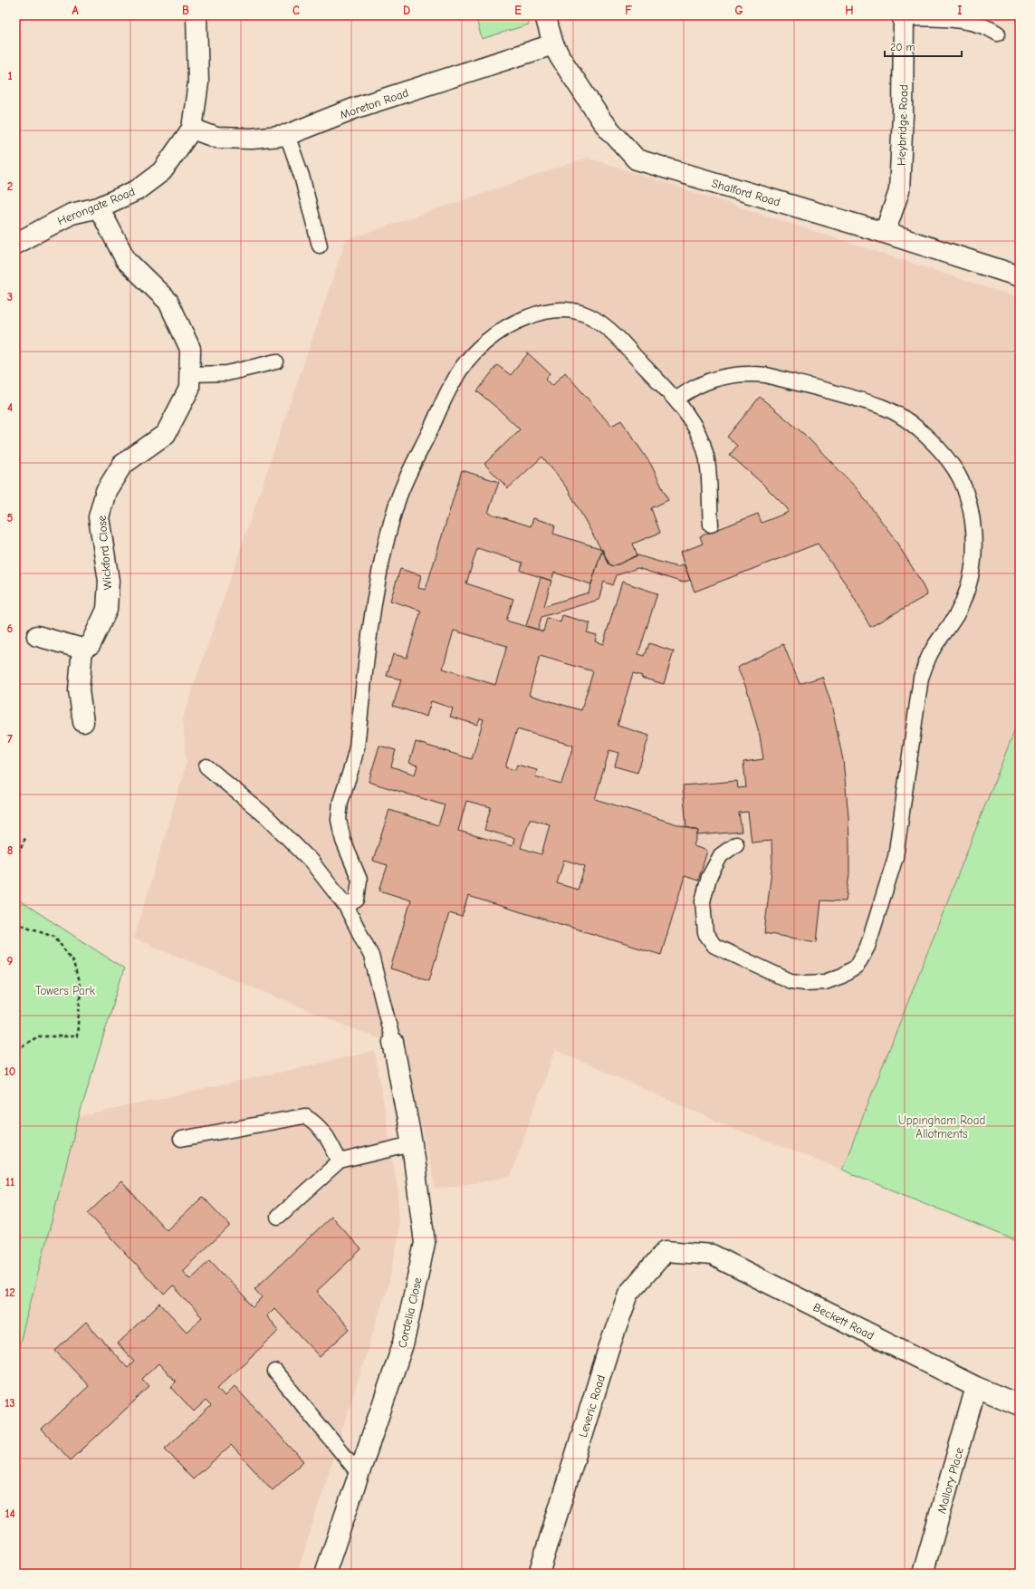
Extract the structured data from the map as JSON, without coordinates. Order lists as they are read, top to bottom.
{
  "streets": {
    "street": [
      "Moreton Road",
      "Heybridge Road",
      "Shalford Road",
      "Herongate Road",
      "Wickford Close",
      "Cordelia Close",
      "Beckett Road",
      "Leveric Road",
      "Mallory Place"
    ]
  },
  "crossings": [
    ["Moreton Road", "Shalford Road"],
    ["Moreton Road", "Herongate Road"],
    ["Heybridge Road", "Shalford Road"],
    ["Herongate Road", "Wickford Close"],
    ["Beckett Road", "Leveric Road"],
    ["Beckett Road", "Mallory Place"]
  ],
  "parks": ["Towers Park", "Uppingham Road Allotments"],
  "scale_bar": "20 m",
  "grid": {
    "columns": [
      "A",
      "B",
      "C",
      "D",
      "E",
      "F",
      "G",
      "H",
      "I"
    ],
    "rows": [
      "1",
      "2",
      "3",
      "4",
      "5",
      "6",
      "7",
      "8",
      "9",
      "10",
      "11",
      "12",
      "13",
      "14"
    ]
  }
}
